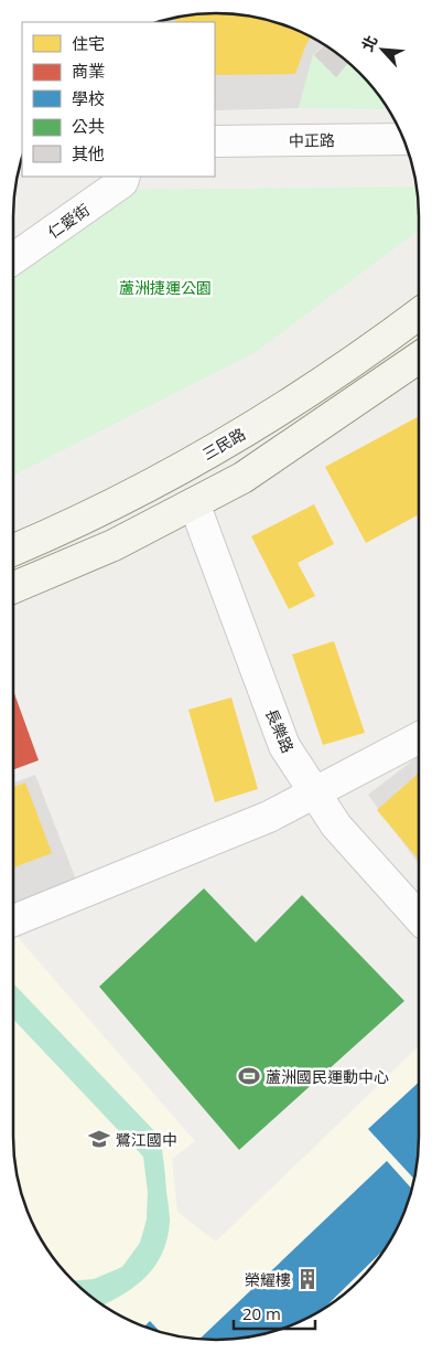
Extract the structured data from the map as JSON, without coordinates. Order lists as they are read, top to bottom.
{
  "streets": {
    "main road": ["三民路"],
    "street": ["中正路", "仁愛街", "長樂路"]
  },
  "parks": ["蘆洲捷運公園"],
  "places": {
    "sports": ["蘆洲國民運動中心"],
    "school or university": ["鷺江國中"],
    "building": ["榮耀樓"]
  },
  "legend": [
    "住宅",
    "商業",
    "學校",
    "公共",
    "其他"
  ],
  "scale_bar": "20 m",
  "north": "top left"
}
